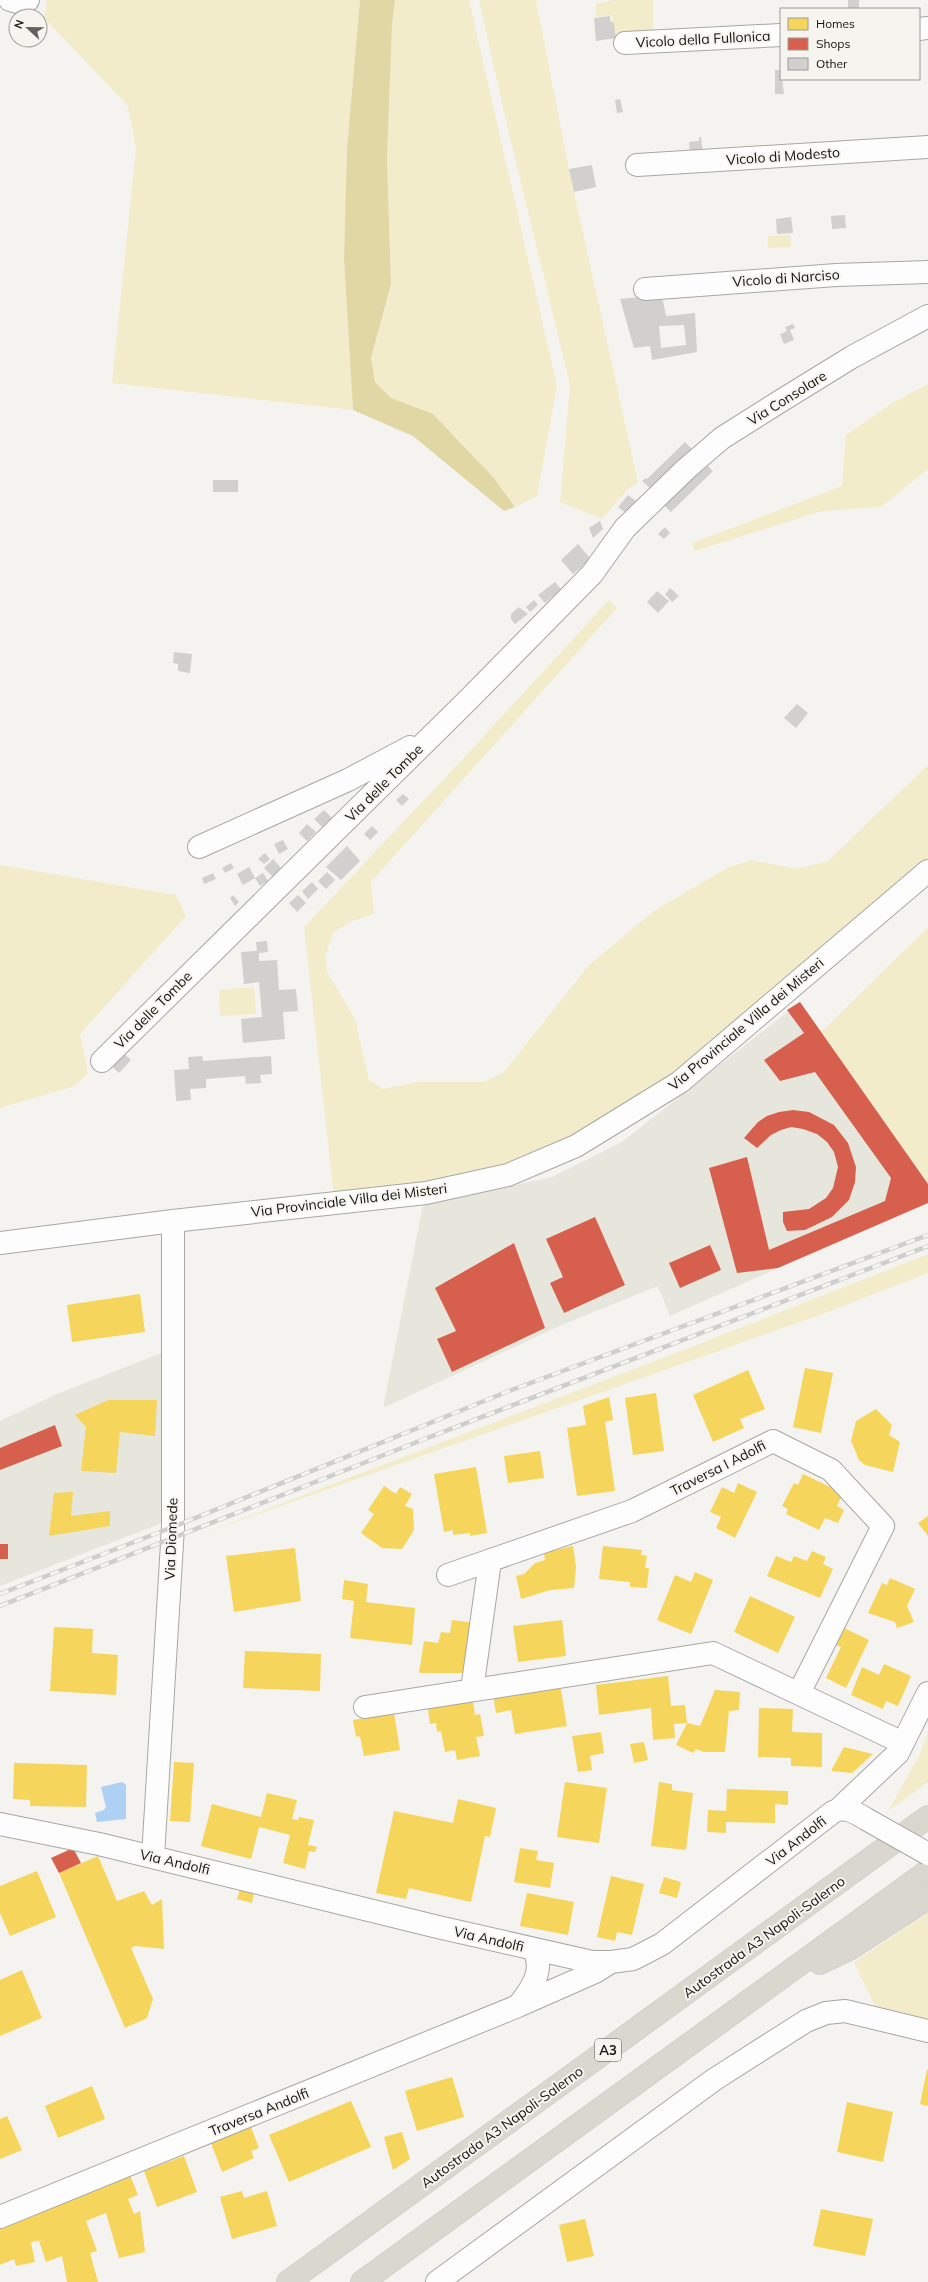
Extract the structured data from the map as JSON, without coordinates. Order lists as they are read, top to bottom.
{
  "streets": {
    "highway": ["Autostrada A3 Napoli-Salerno", "A3"],
    "street": [
      "Vicolo della Fullonica",
      "Vicolo di Modesto",
      "Vicolo di Narciso",
      "Via Consolare",
      "Via delle Tombe",
      "Via Provinciale Villa dei Misteri",
      "Traversa I Adolfi",
      "Via Diomede",
      "Via Andolfi",
      "Traversa Andolfi"
    ]
  },
  "crossings": [
    ["Via Consolare", "Via delle Tombe"],
    ["Via Provinciale Villa dei Misteri", "Via Diomede"],
    ["Via Diomede", "Via Andolfi"],
    ["Via Andolfi", "Traversa Andolfi"]
  ],
  "legend": ["Homes", "Shops", "Other"],
  "north": "left"
}
